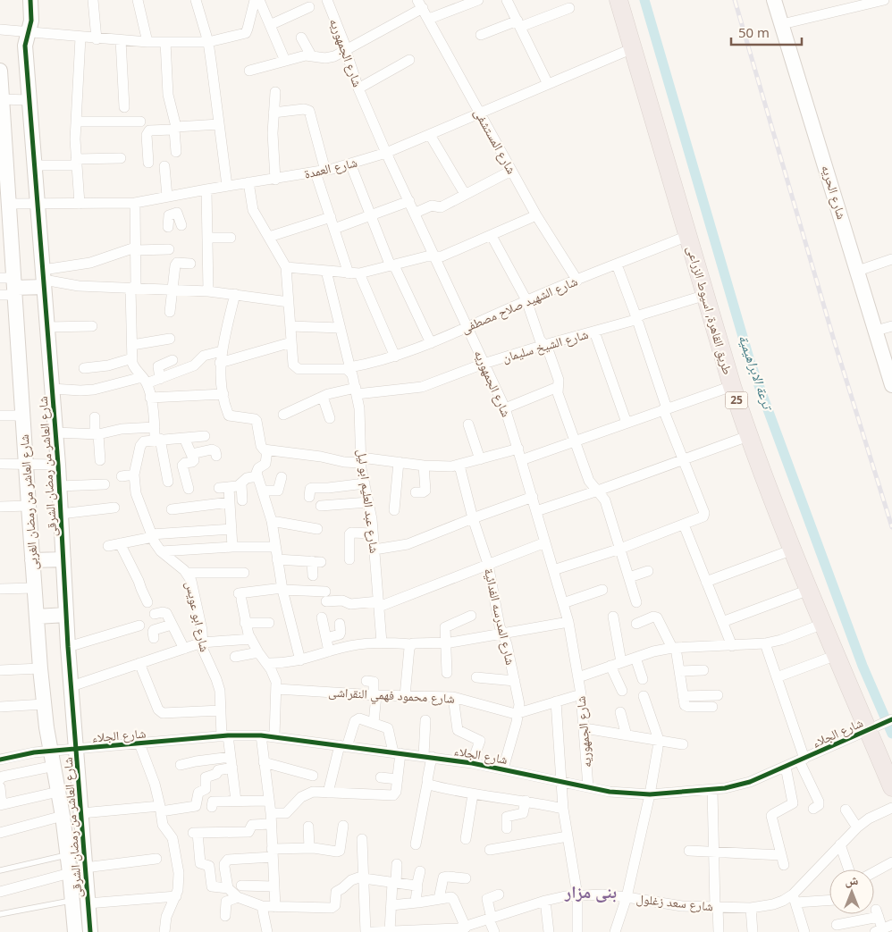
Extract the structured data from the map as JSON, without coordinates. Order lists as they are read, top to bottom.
{
  "streets": {
    "highway": ["طريق القاهرة, اسيوط الزراعى", "25"],
    "street": [
      "شارع الجمهوريه",
      "شارع المستشفى",
      "شارع العمدة",
      "شارع الحريه",
      "شارع الشهيد صلاح مصطفى",
      "شارع الشيخ سليمان",
      "شارع العاشر من رمضان الشرقى",
      "شارع عبد العليم ابو ليل",
      "شارع العاشر من رمضان الغربى",
      "شارع ابو عويس",
      "شارع المدرسه الفدائية",
      "شارع محمود فهمي النقراشى",
      "شارع الجلاء",
      "شارع سعد زغلول"
    ]
  },
  "crossings": [
    ["شارع الجمهوريه", "شارع العمدة"],
    ["شارع الجمهوريه", "شارع الشهيد صلاح مصطفى"],
    ["شارع الجمهوريه", "شارع الشيخ سليمان"],
    ["شارع الجمهوريه", "شارع محمود فهمي النقراشى"],
    ["شارع الجمهوريه", "شارع الجلاء"],
    ["شارع الجمهوريه", "شارع سعد زغلول"],
    ["شارع المستشفى", "شارع العمدة"],
    ["شارع المستشفى", "شارع الشهيد صلاح مصطفى"],
    ["شارع العمدة", "طريق القاهرة, اسيوط الزراعى"],
    ["شارع العمدة", "شارع العاشر من رمضان الشرقى"],
    ["شارع العمدة", "شارع العاشر من رمضان الغربى"],
    ["شارع الشهيد صلاح مصطفى", "طريق القاهرة, اسيوط الزراعى"],
    ["شارع الشهيد صلاح مصطفى", "شارع عبد العليم ابو ليل"],
    ["طريق القاهرة, اسيوط الزراعى", "شارع الشيخ سليمان"],
    ["طريق القاهرة, اسيوط الزراعى", "شارع الجلاء"],
    ["شارع الشيخ سليمان", "شارع عبد العليم ابو ليل"],
    ["شارع العاشر من رمضان الشرقى", "شارع الجلاء"],
    ["شارع العاشر من رمضان الغربى", "شارع الجلاء"],
    ["شارع ابو عويس", "شارع الجلاء"],
    ["شارع المدرسه الفدائية", "شارع محمود فهمي النقراشى"],
    ["شارع المدرسه الفدائية", "شارع الجلاء"]
  ],
  "districts": ["بنى مزار"],
  "water": ["ترعة الابراهيمية"],
  "scale_bar": "50 m",
  "north": "top"
}
